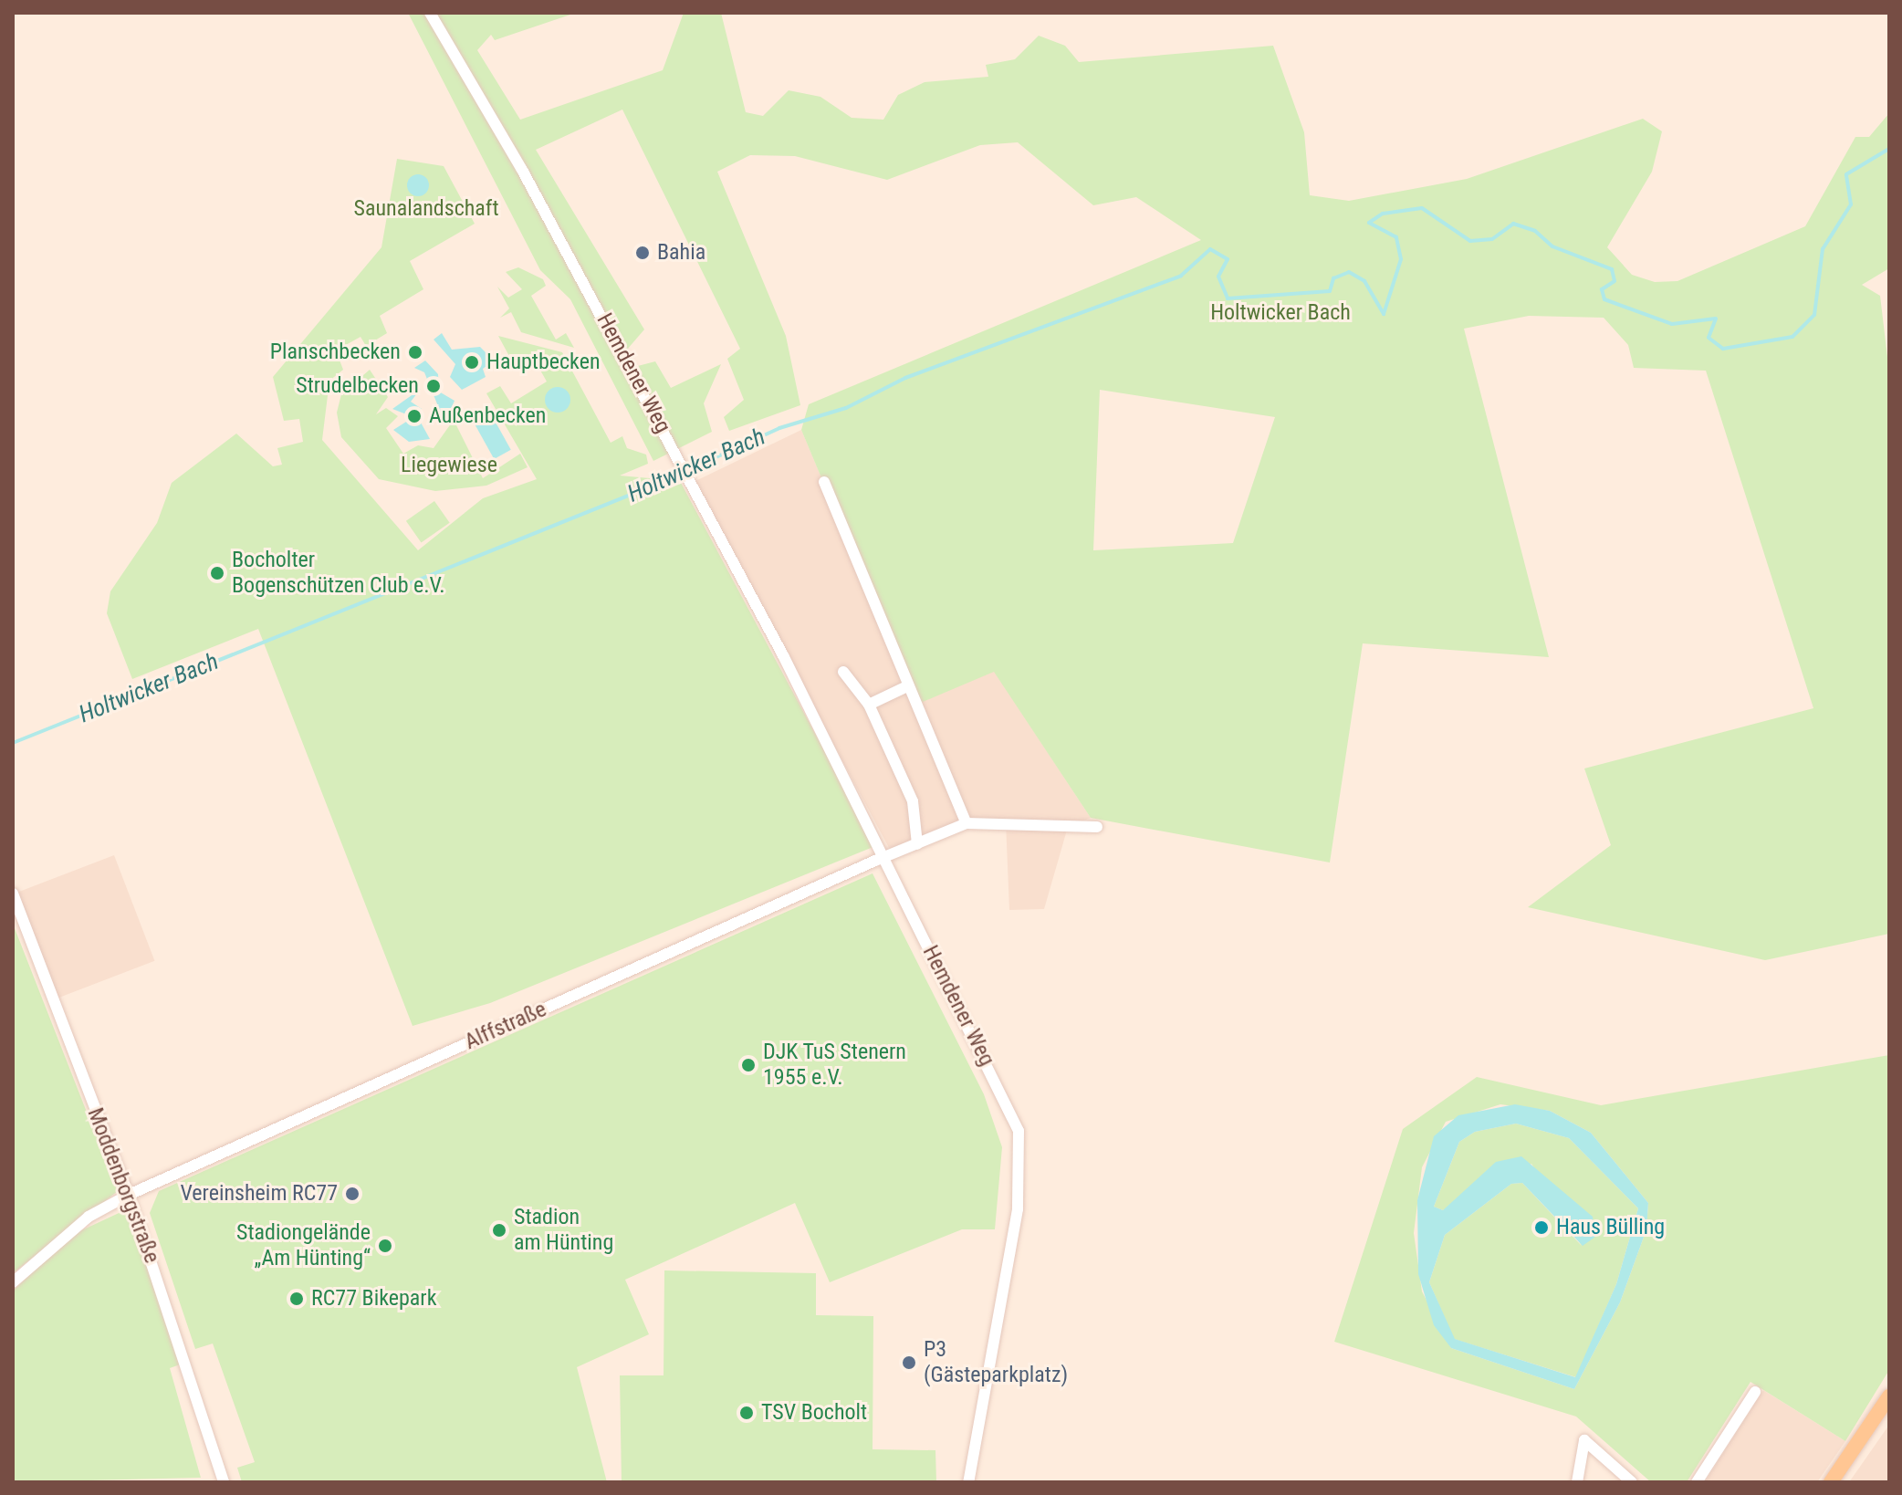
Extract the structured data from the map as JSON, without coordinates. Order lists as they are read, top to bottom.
{
  "streets": {
    "street": ["Hemdener Weg", "Alffstraße", "Moddenborgstraße"]
  },
  "crossings": [
    ["Hemdener Weg", "Alffstraße"],
    ["Alffstraße", "Moddenborgstraße"]
  ],
  "water": ["Holtwicker Bach"],
  "parks": ["Saunalandschaft", "Holtwicker Bach", "Liegewiese"],
  "places": [
    "Bahia",
    "Planschbecken",
    "Hauptbecken",
    "Strudelbecken",
    "Außenbecken",
    "Bocholter Bogenschützen Club e.V.",
    "DJK TuS Stenern 1955 e.V.",
    "Vereinsheim RC77",
    "Haus Bülling",
    "Stadion am Hünting",
    "Stadiongelände „Am Hünting“",
    "RC77 Bikepark",
    "P3 (Gästeparkplatz)",
    "TSV Bocholt"
  ]
}
